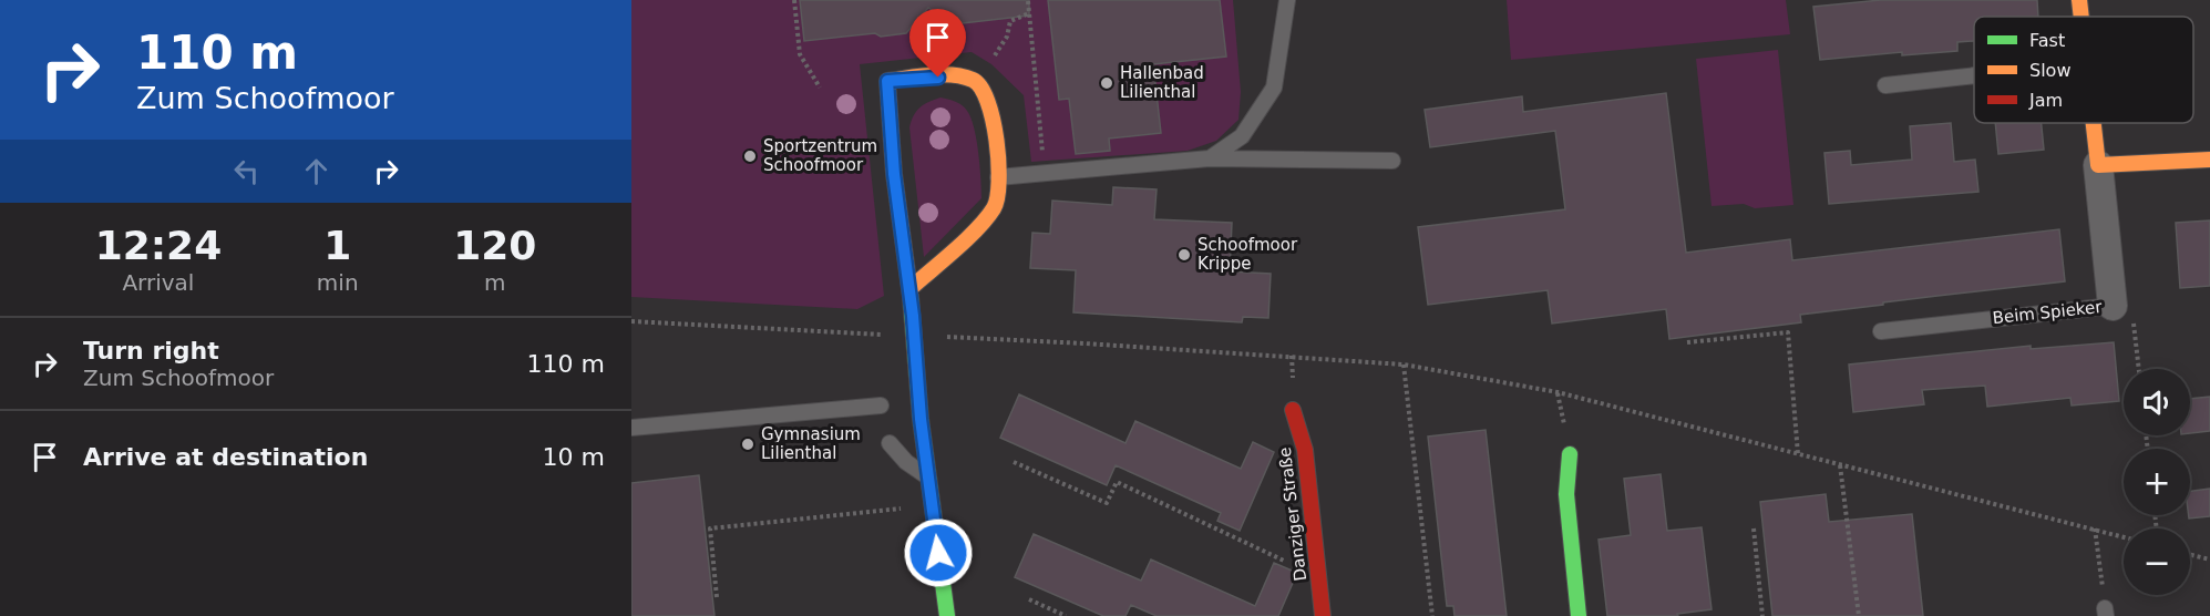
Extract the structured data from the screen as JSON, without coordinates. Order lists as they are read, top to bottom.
{
  "streets": {
    "street": ["Beim Spieker", "Danziger Straße"]
  },
  "places": [
    "Hallenbad Lilienthal",
    "Sportzentrum Schoofmoor",
    "Schoofmoor Krippe",
    "Gymnasium Lilienthal"
  ],
  "legend": ["Fast", "Slow", "Jam"],
  "page": {
    "turn": ["110 m", "Zum Schoofmoor"],
    "eta": [
      "12:24",
      "Arrival",
      "1",
      "min",
      "120",
      "m"
    ],
    "list": [
      {
        "name": "Turn right",
        "note": "Zum Schoofmoor",
        "value": "110 m"
      },
      {
        "name": "Arrive at destination",
        "value": "10 m"
      }
    ],
    "map_buttons": ["+", "−"]
  }
}
